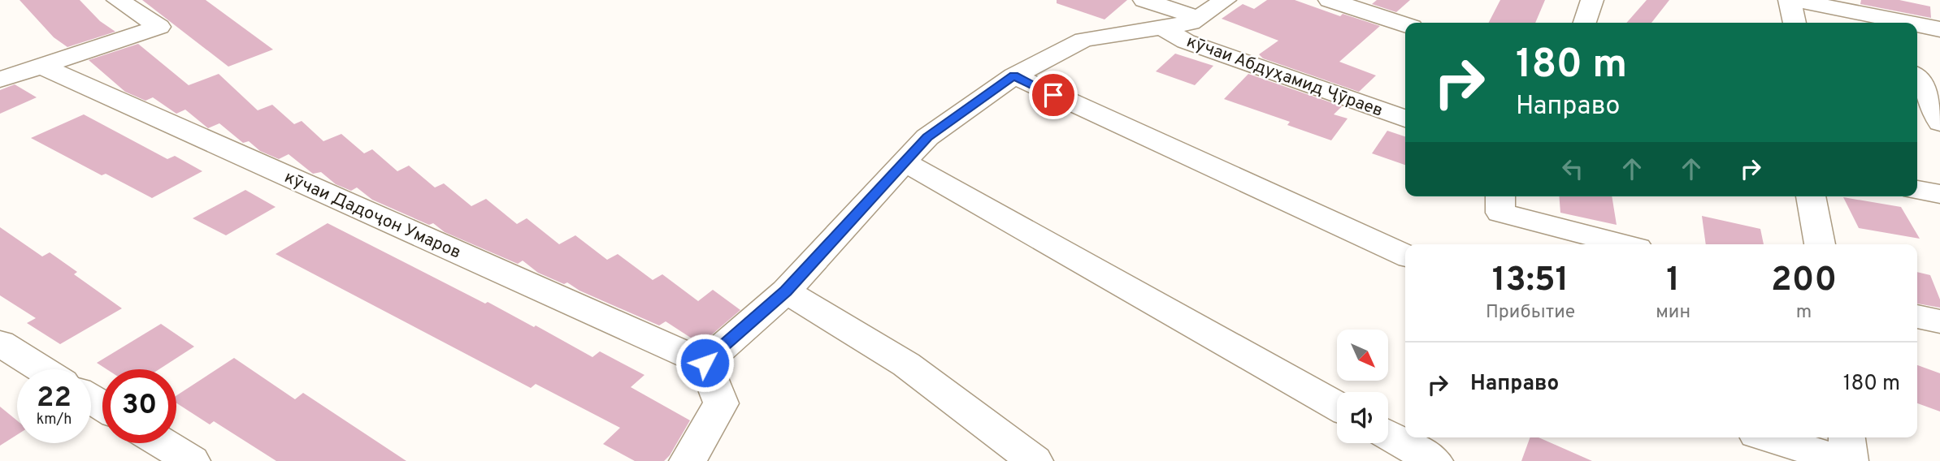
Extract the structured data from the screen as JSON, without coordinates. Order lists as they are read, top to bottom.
{
  "streets": {
    "street": ["кӯчаи Абдуҳамид Ҷӯраев", "кӯчаи Дадоҷон Умаров"]
  },
  "north": "bottom right",
  "page": {
    "turn": ["180 m", "Направо"],
    "eta": [
      "13:51",
      "Прибытие",
      "1",
      "мин",
      "200",
      "m"
    ],
    "list": [
      {
        "name": "Направо",
        "value": "180 m"
      }
    ],
    "speed": "22 km/h",
    "limit": "30"
  }
}
